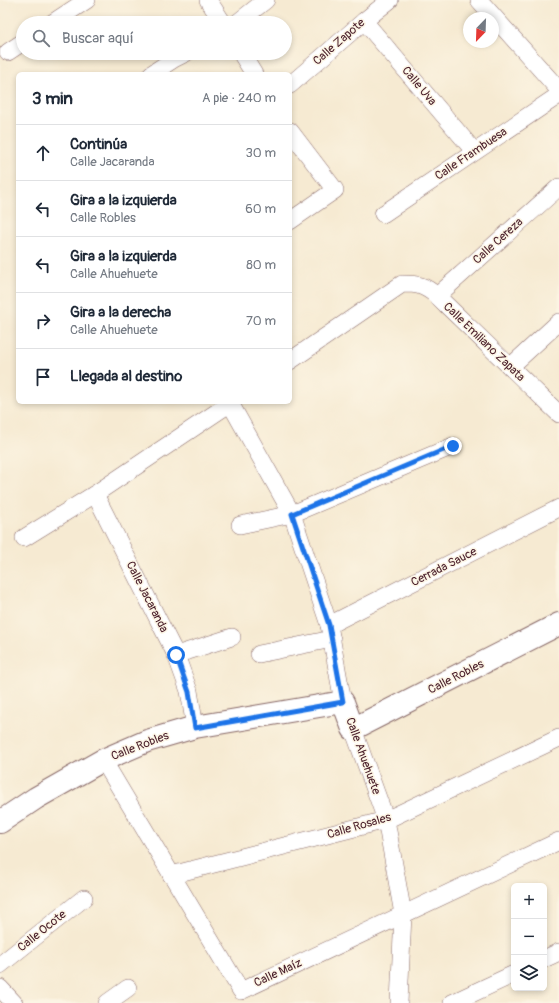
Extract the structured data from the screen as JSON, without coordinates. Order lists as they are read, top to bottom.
{
  "streets": {
    "main road": ["Calle Robles", "Calle Ahuehuete"],
    "street": [
      "Calle Zapote",
      "Calle Uva",
      "Calle Frambuesa",
      "Calle Cereza",
      "Calle Emiliano Zapata",
      "Cerrada Sauce",
      "Calle Jacaranda",
      "Calle Rosales",
      "Calle Ocote",
      "Calle Maíz"
    ]
  },
  "crossings": [
    ["Calle Zapote", "Calle Uva"],
    ["Calle Uva", "Calle Frambuesa"],
    ["Calle Cereza", "Calle Emiliano Zapata"],
    ["Cerrada Sauce", "Calle Ahuehuete"],
    ["Calle Jacaranda", "Calle Robles"],
    ["Calle Robles", "Calle Ahuehuete"],
    ["Calle Robles", "Calle Maíz"],
    ["Calle Ahuehuete", "Calle Rosales"],
    ["Calle Ahuehuete", "Calle Maíz"],
    ["Calle Rosales", "Calle Maíz"]
  ],
  "north": "bottom left",
  "page": {
    "search": "Buscar aquí",
    "heading": ["3 min", "A pie · 240 m"],
    "list": [
      ["Continúa", "Calle Jacaranda", "30 m"],
      ["Gira a la izquierda", "Calle Robles", "60 m"],
      ["Gira a la izquierda", "Calle Ahuehuete", "80 m"],
      ["Gira a la derecha", "Calle Ahuehuete", "70 m"],
      "Llegada al destino"
    ],
    "map_buttons": ["+", "−"]
  }
}
